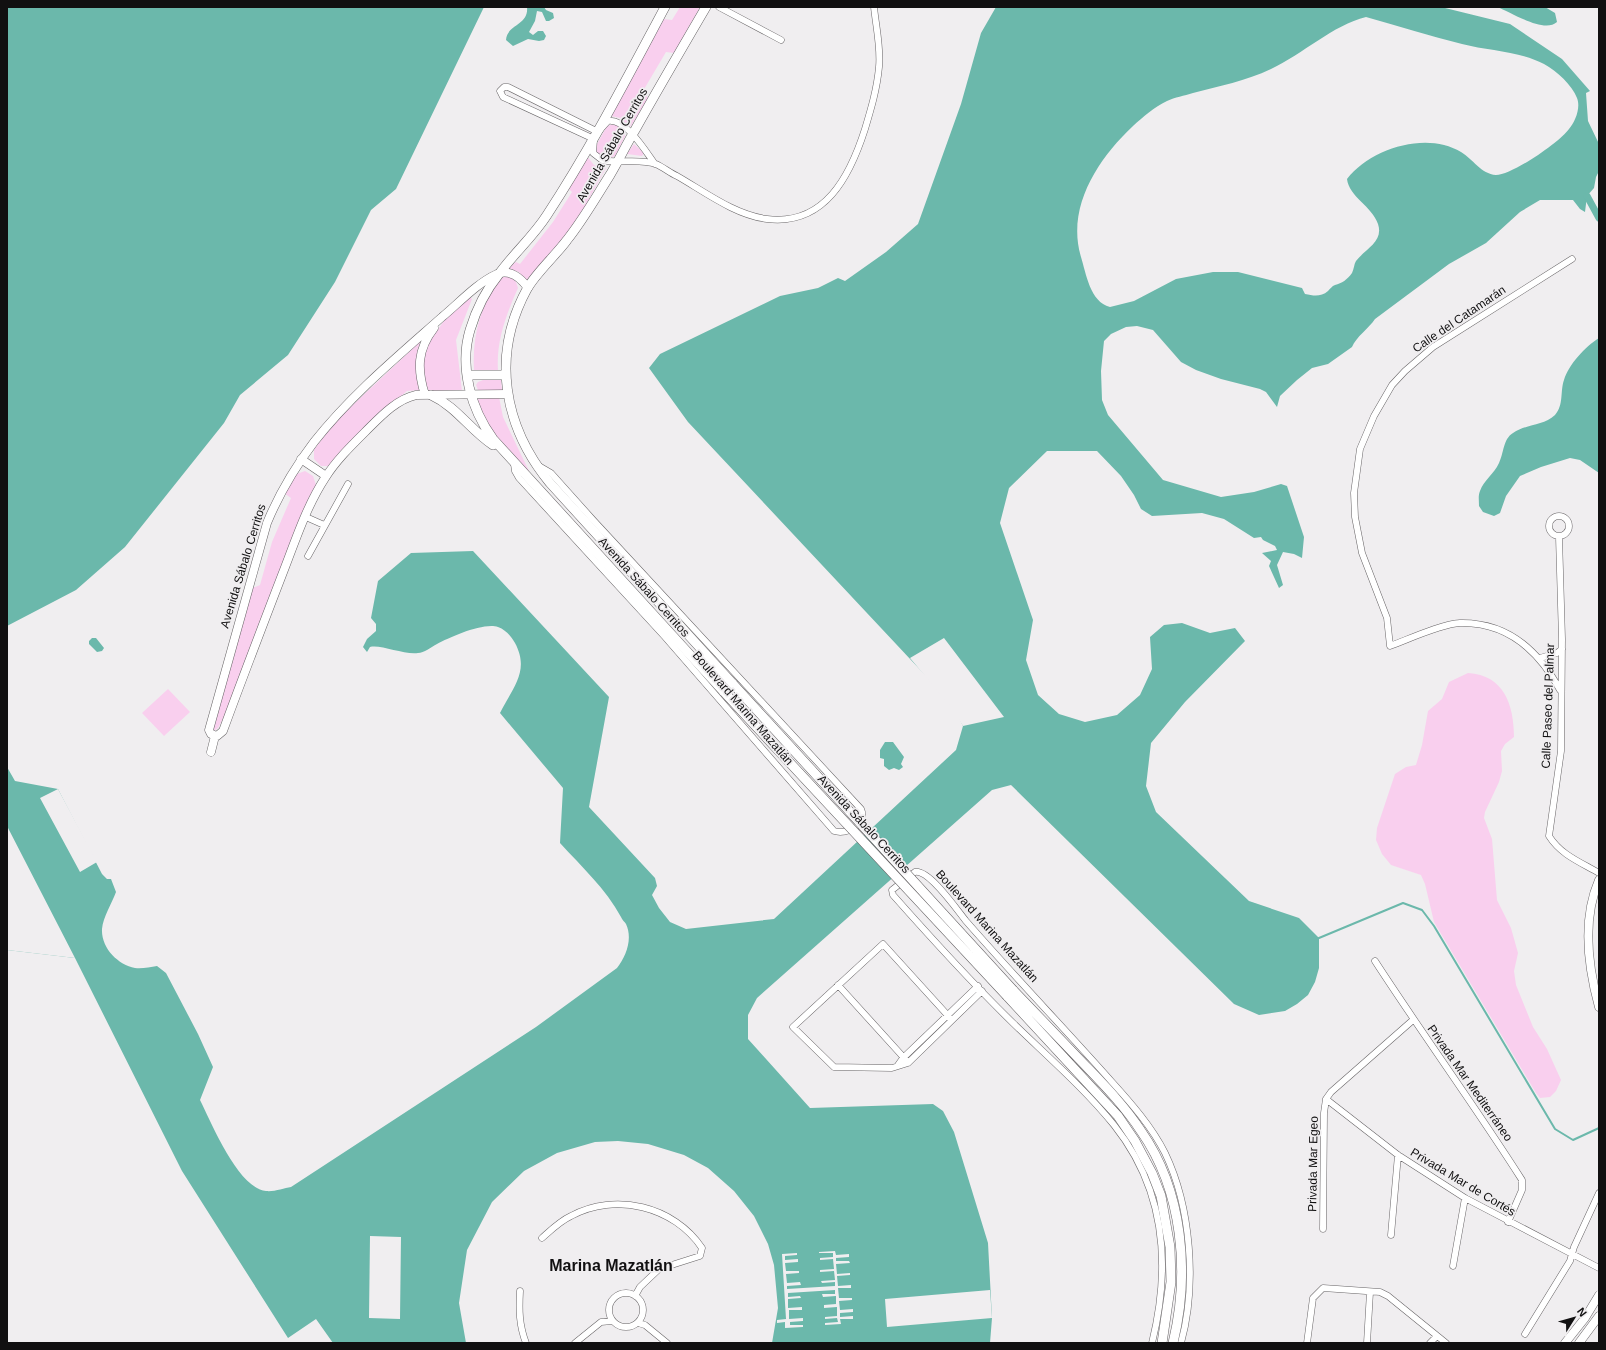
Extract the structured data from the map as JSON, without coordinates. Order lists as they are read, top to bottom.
{
  "streets": {
    "main road": ["Avenida Sábalo Cerritos", "Boulevard Marina Mazatlán"],
    "street": [
      "Calle del Catamarán",
      "Calle Paseo del Palmar",
      "Privada Mar Mediterráneo",
      "Privada Mar Egeo",
      "Privada Mar de Cortés"
    ]
  },
  "crossings": [
    ["Avenida Sábalo Cerritos", "Boulevard Marina Mazatlán"],
    ["Privada Mar Mediterráneo", "Privada Mar de Cortés"],
    ["Privada Mar Egeo", "Privada Mar de Cortés"]
  ],
  "districts": ["Marina Mazatlán"],
  "north": "top right"
}
